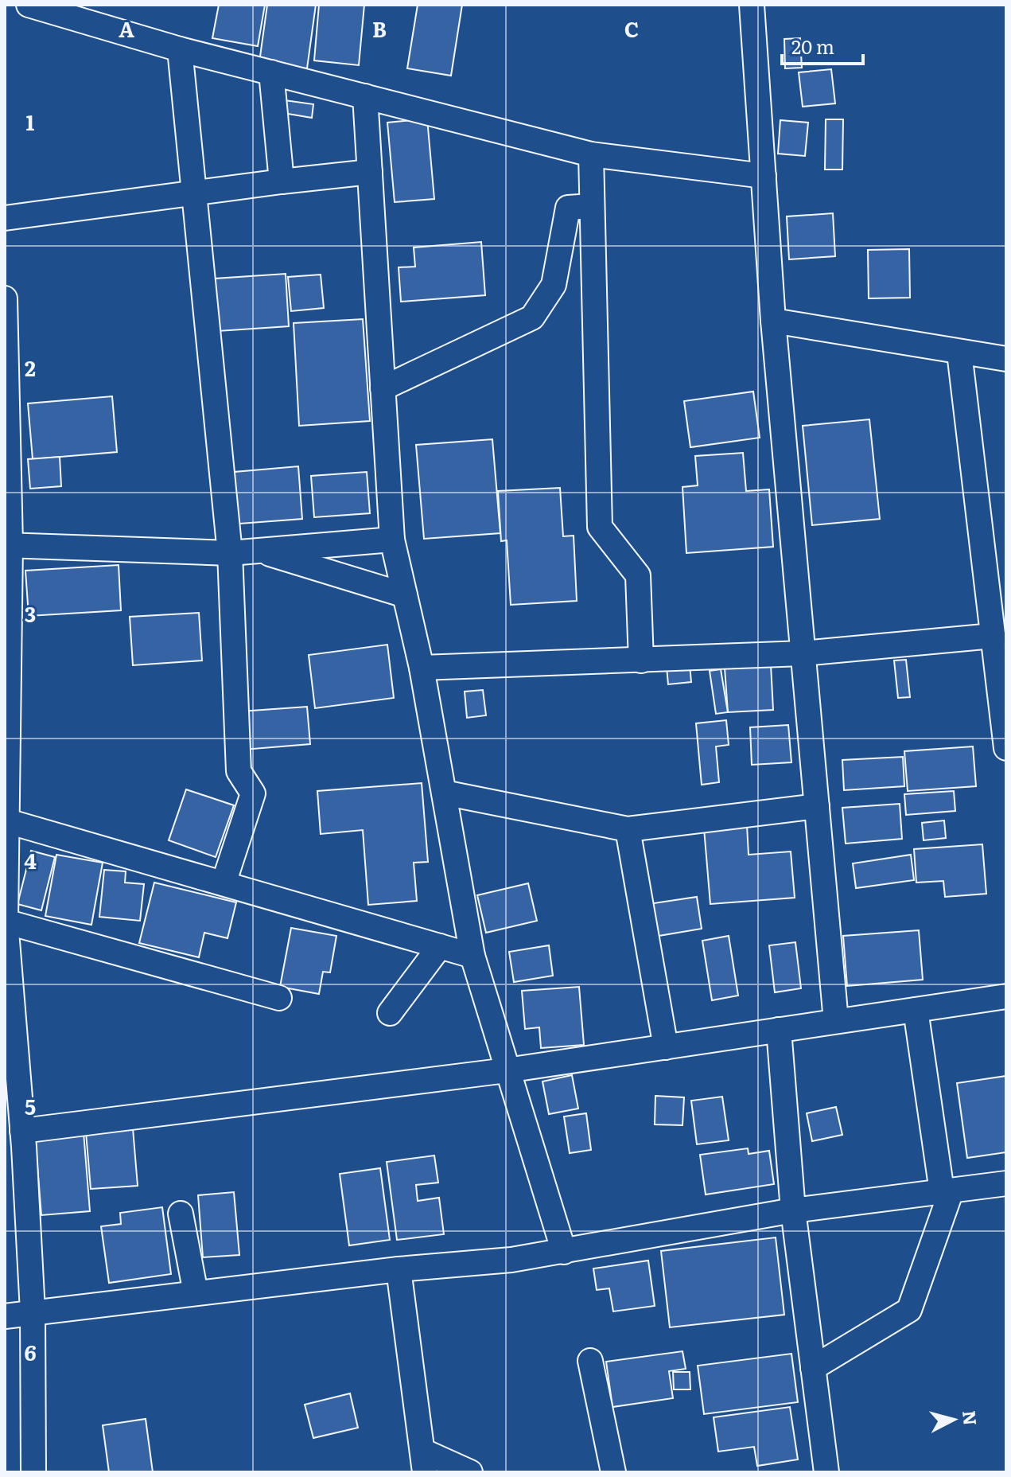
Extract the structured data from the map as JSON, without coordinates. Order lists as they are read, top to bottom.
{
  "scale_bar": "20 m",
  "north": "right",
  "grid": {
    "columns": ["A", "B", "C"],
    "rows": [
      "1",
      "2",
      "3",
      "4",
      "5",
      "6"
    ]
  }
}
